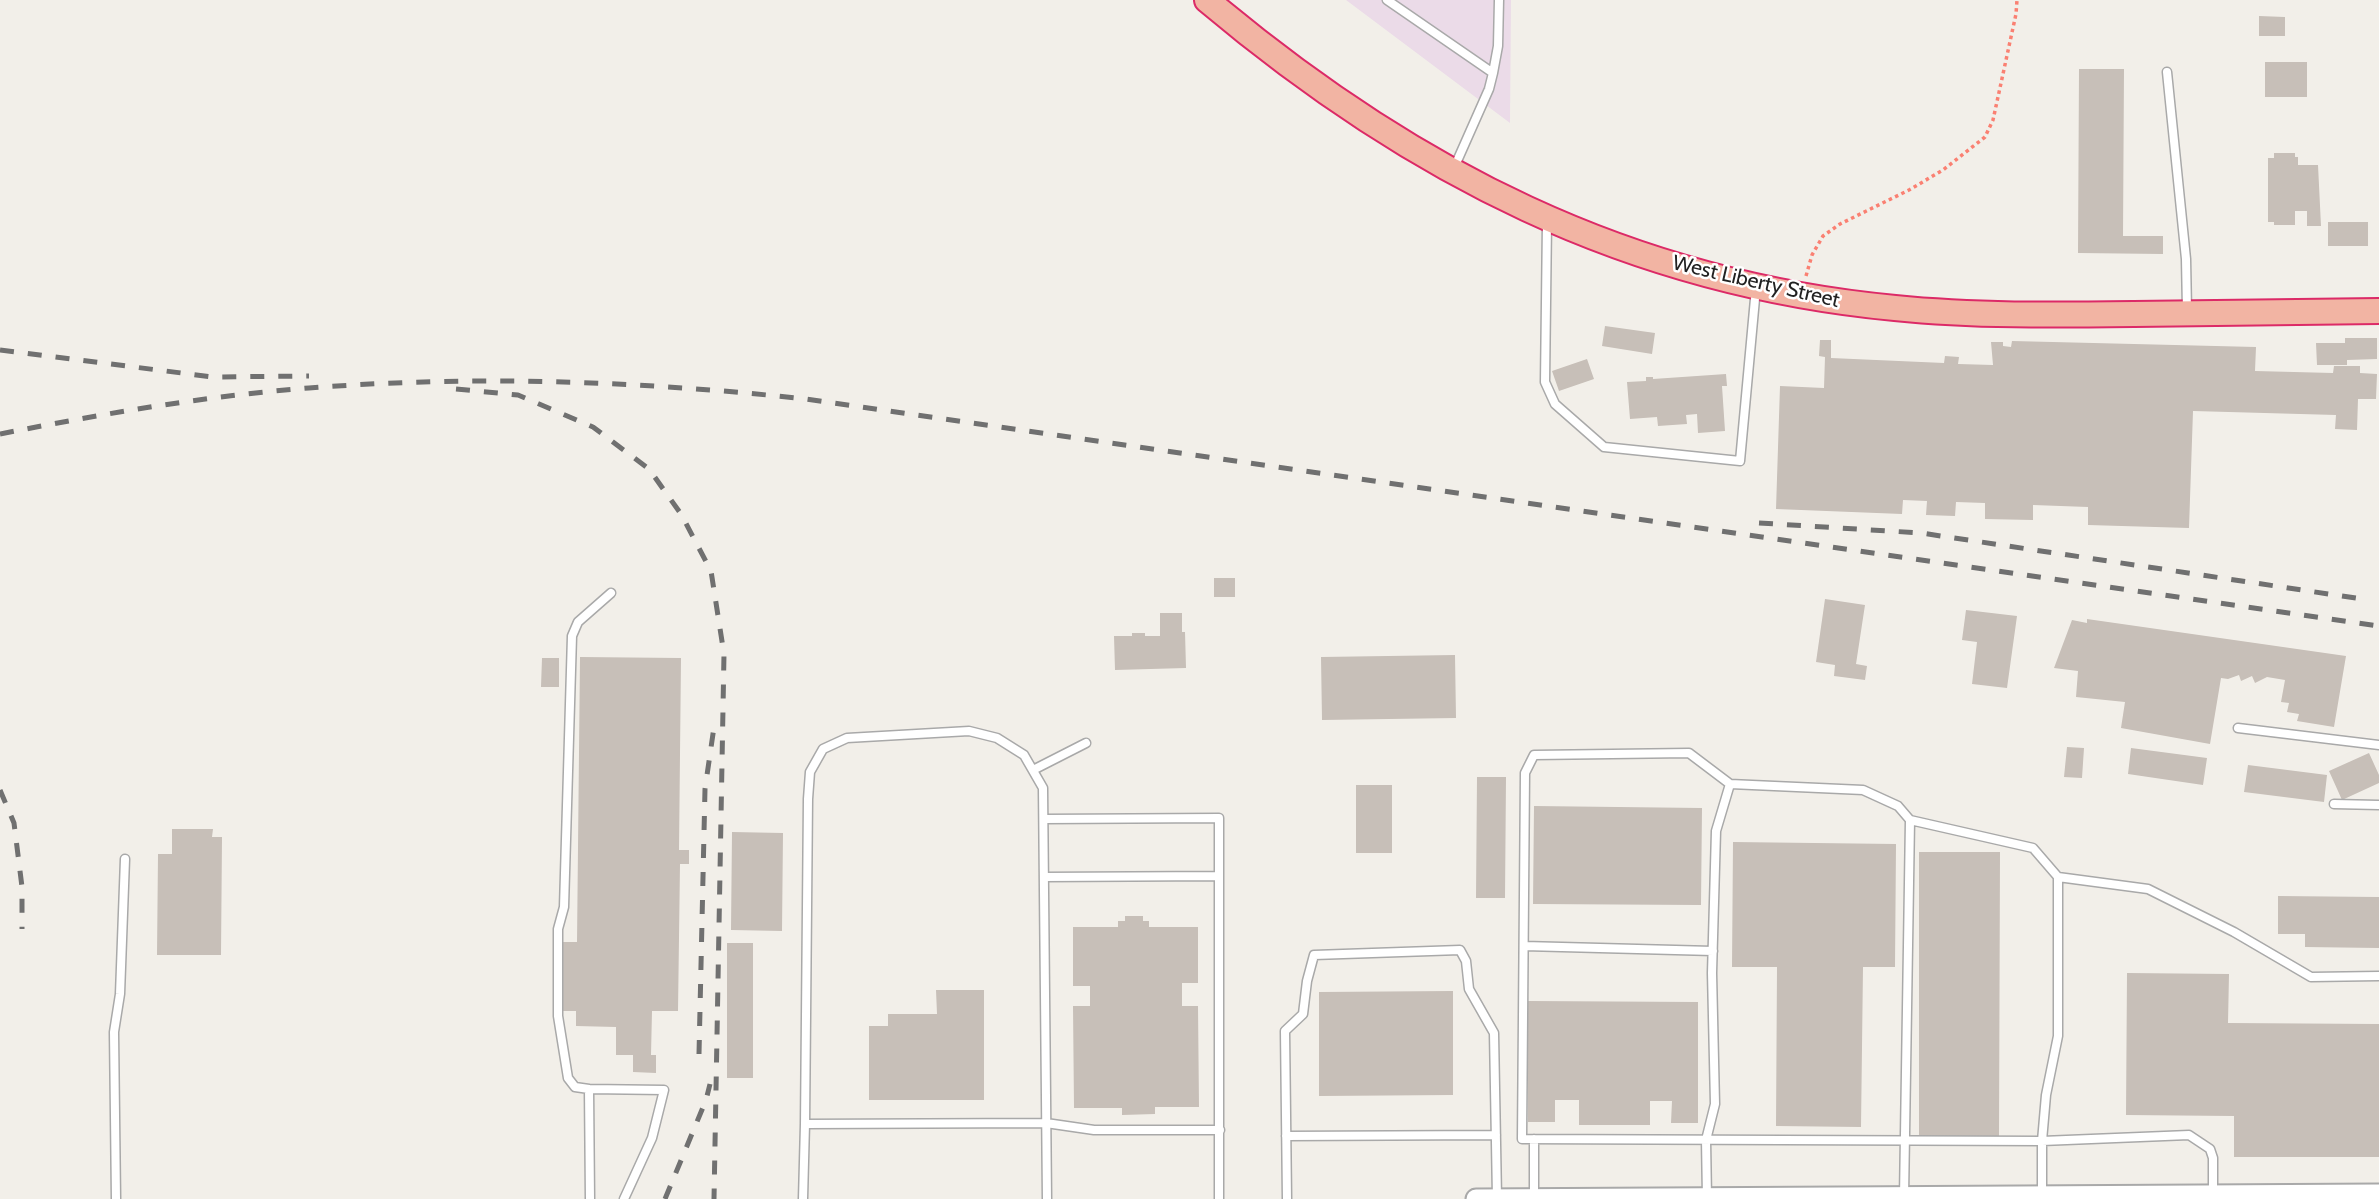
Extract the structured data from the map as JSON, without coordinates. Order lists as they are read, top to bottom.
{
  "streets": {
    "highway": ["West Liberty Street"]
  }
}
